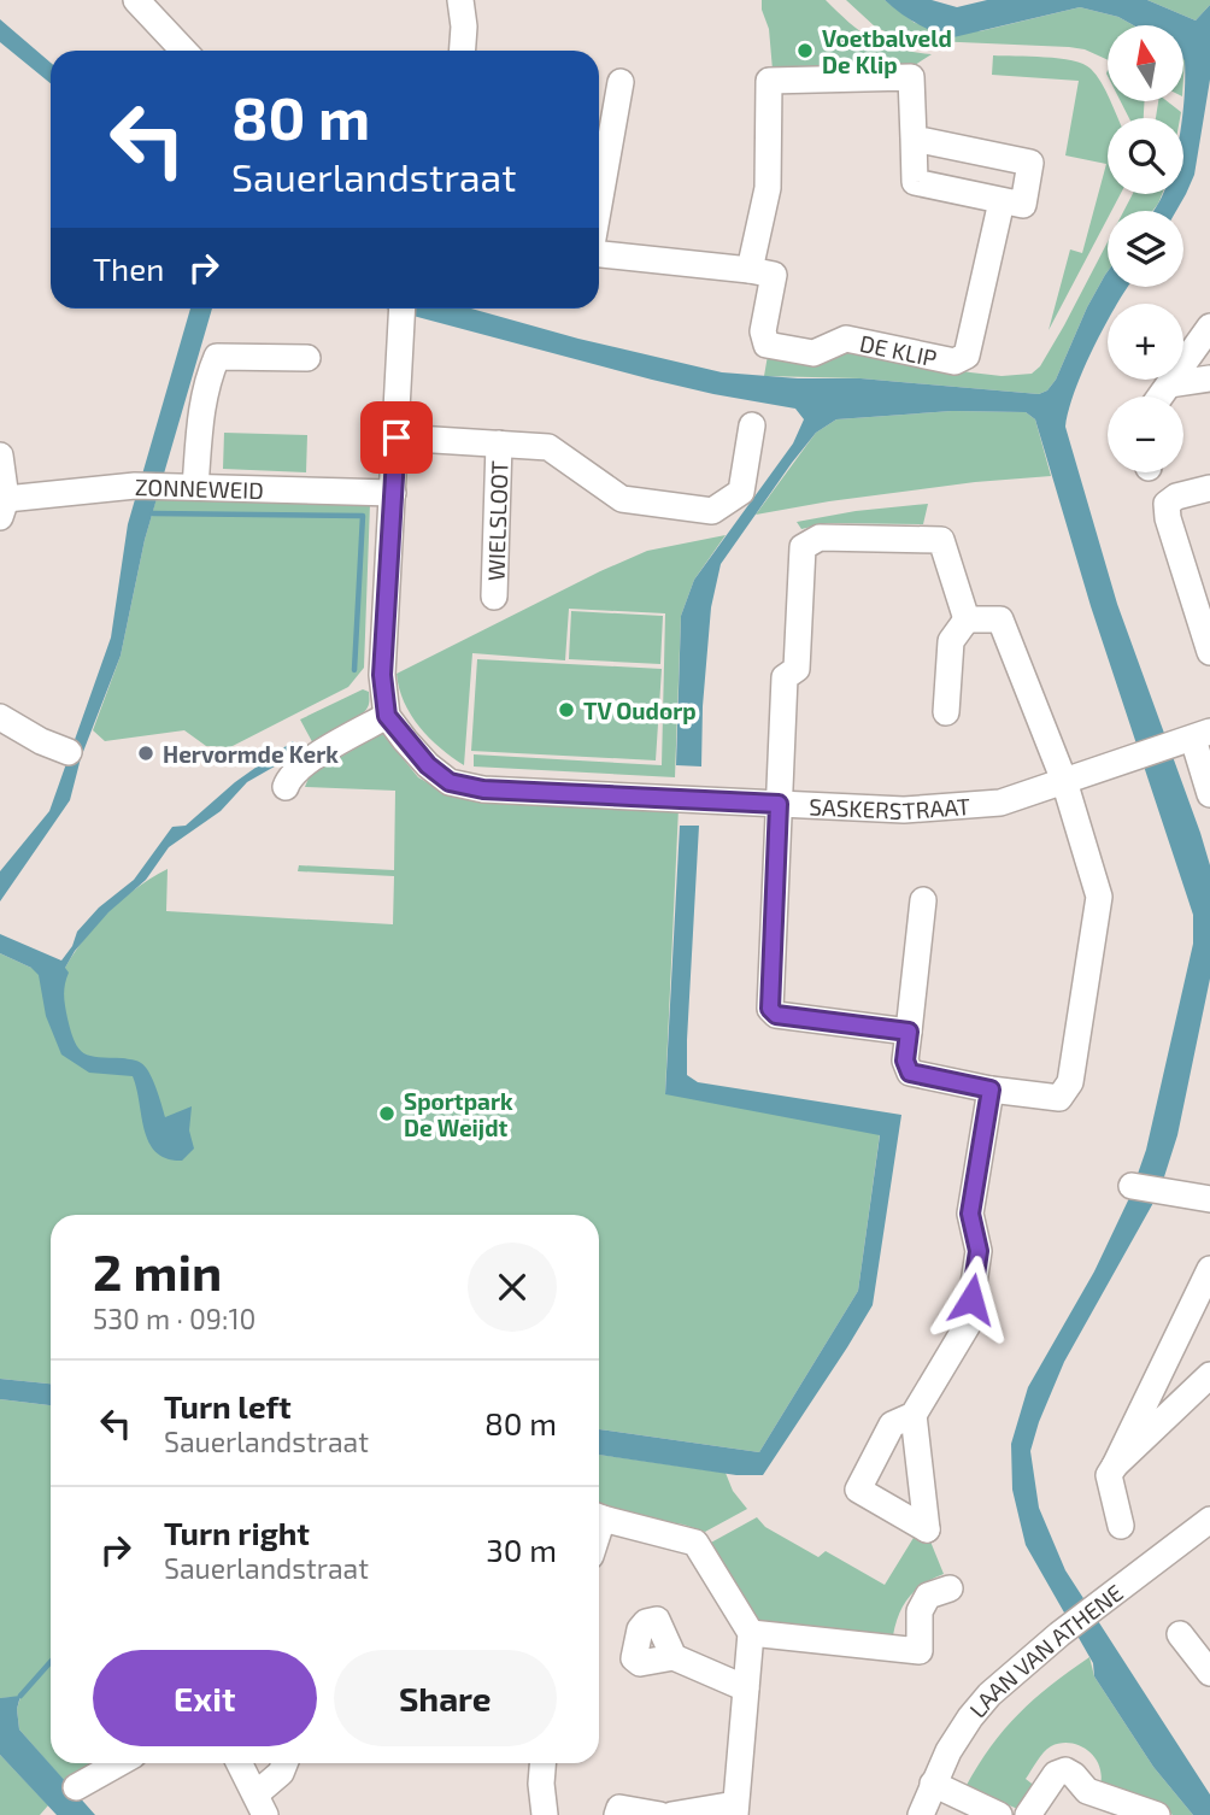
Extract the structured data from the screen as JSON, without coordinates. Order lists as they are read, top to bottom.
{
  "streets": {
    "street": [
      "DE KLIP",
      "ZONNEWEID",
      "WIELSLOOT",
      "SASKERSTRAAT",
      "LAAN VAN ATHENE"
    ]
  },
  "places": [
    "Voetbalveld De Klip",
    "TV Oudorp",
    "Hervormde Kerk",
    "Sportpark De Weijdt"
  ],
  "north": "top",
  "page": {
    "map_buttons": ["+", "−"],
    "turn": ["80 m", "Sauerlandstraat"],
    "then": "Then",
    "heading": ["2 min", "530 m · 09:10"],
    "list": [
      {
        "name": "Turn left",
        "note": "Sauerlandstraat",
        "value": "80 m"
      },
      {
        "name": "Turn right",
        "note": "Sauerlandstraat",
        "value": "30 m"
      }
    ],
    "buttons": ["Exit", "Share"]
  }
}
